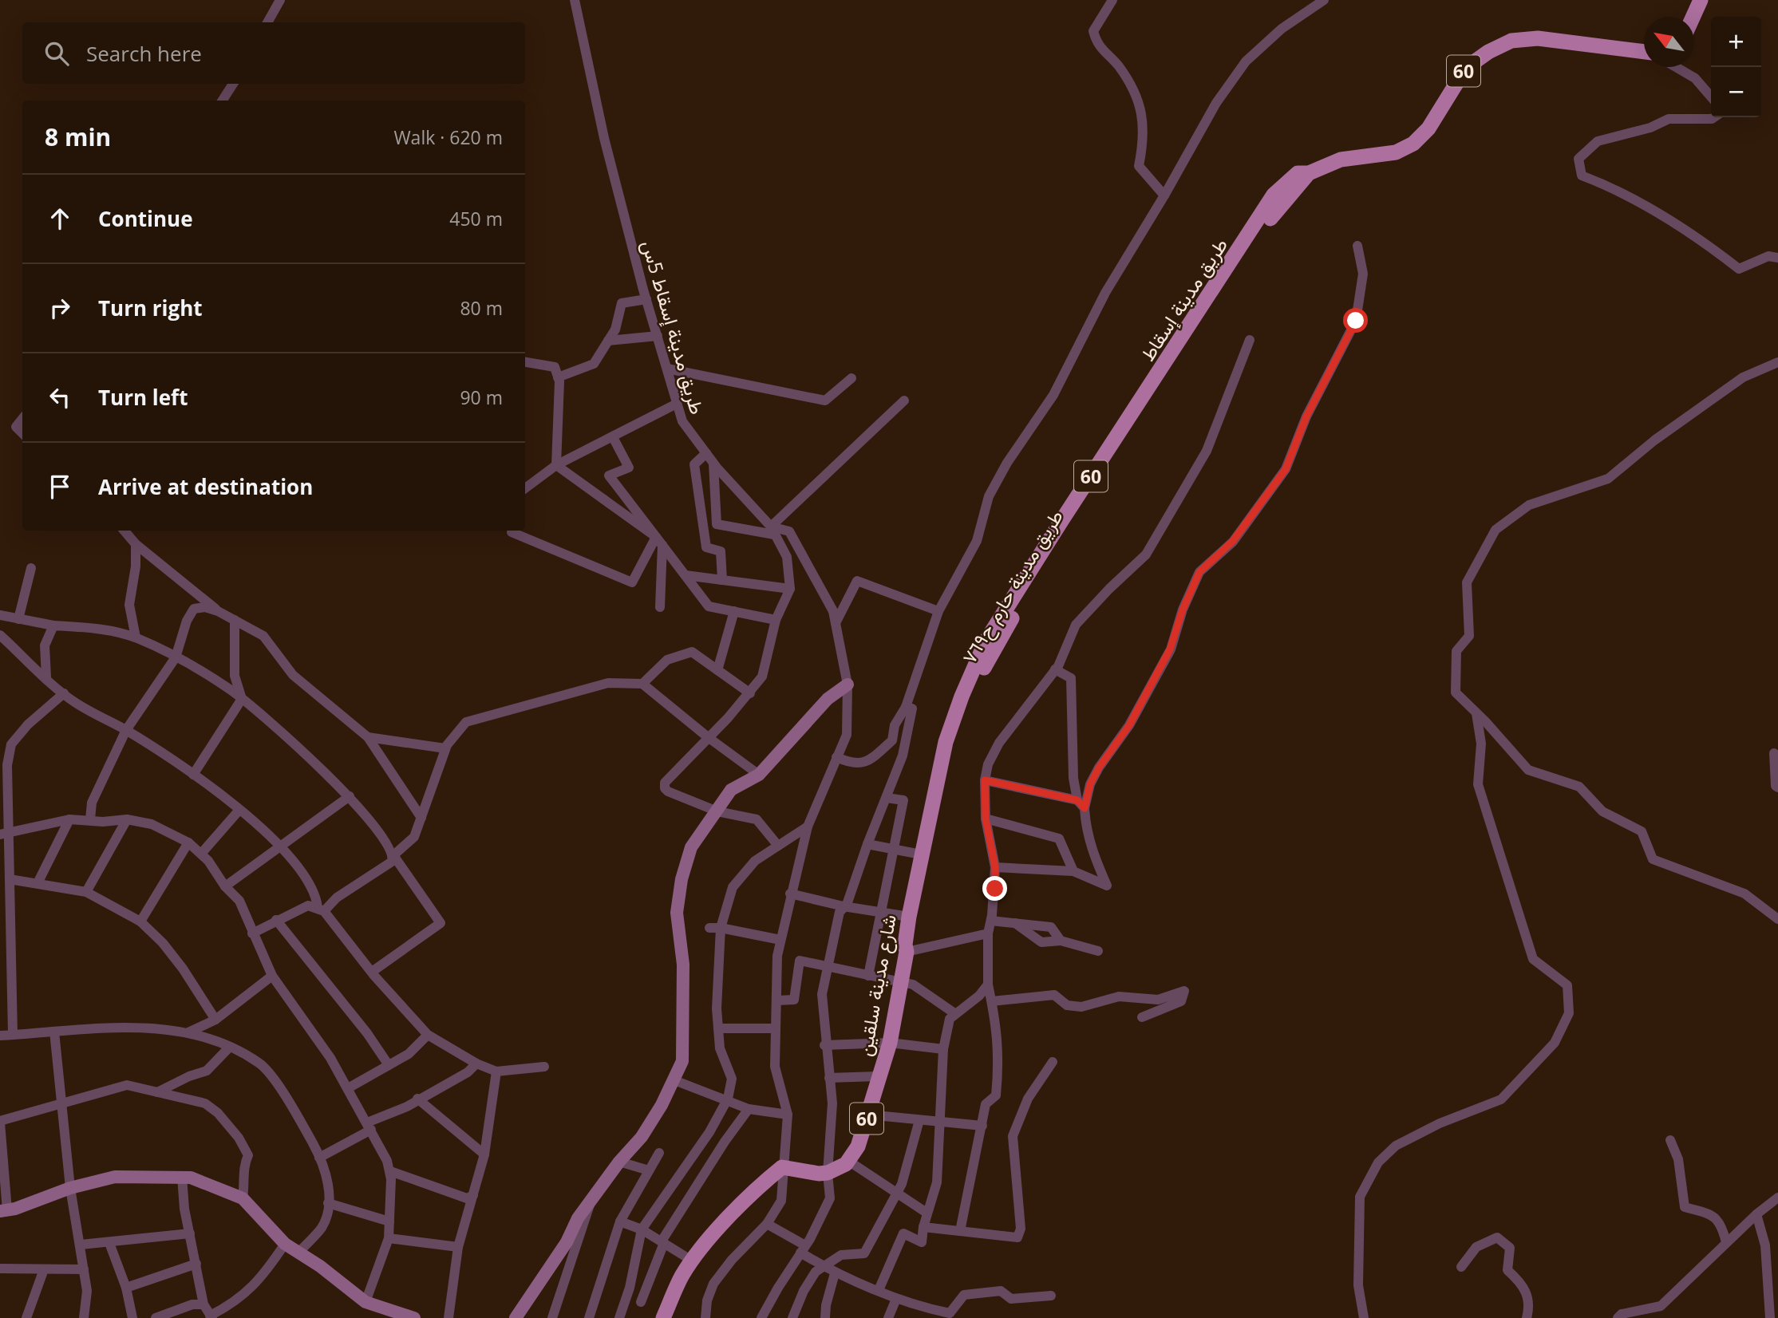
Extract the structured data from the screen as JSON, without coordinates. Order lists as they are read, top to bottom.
{
  "streets": {
    "main road": ["60", "طريق مدينة حارم ح٧٦٩", "شارع مدينة سلقين"],
    "street": ["طريق مدينة إسقاط 5س"]
  },
  "crossings": [
    ["60", "شارع مدينة سلقين"],
    ["طريق مدينة حارم ح٧٦٩", "شارع مدينة سلقين"]
  ],
  "north": "top left",
  "page": {
    "map_buttons": ["+", "−"],
    "search": "Search here",
    "heading": ["8 min", "Walk · 620 m"],
    "list": [
      ["Continue", "450 m"],
      ["Turn right", "80 m"],
      ["Turn left", "90 m"],
      "Arrive at destination"
    ]
  }
}
